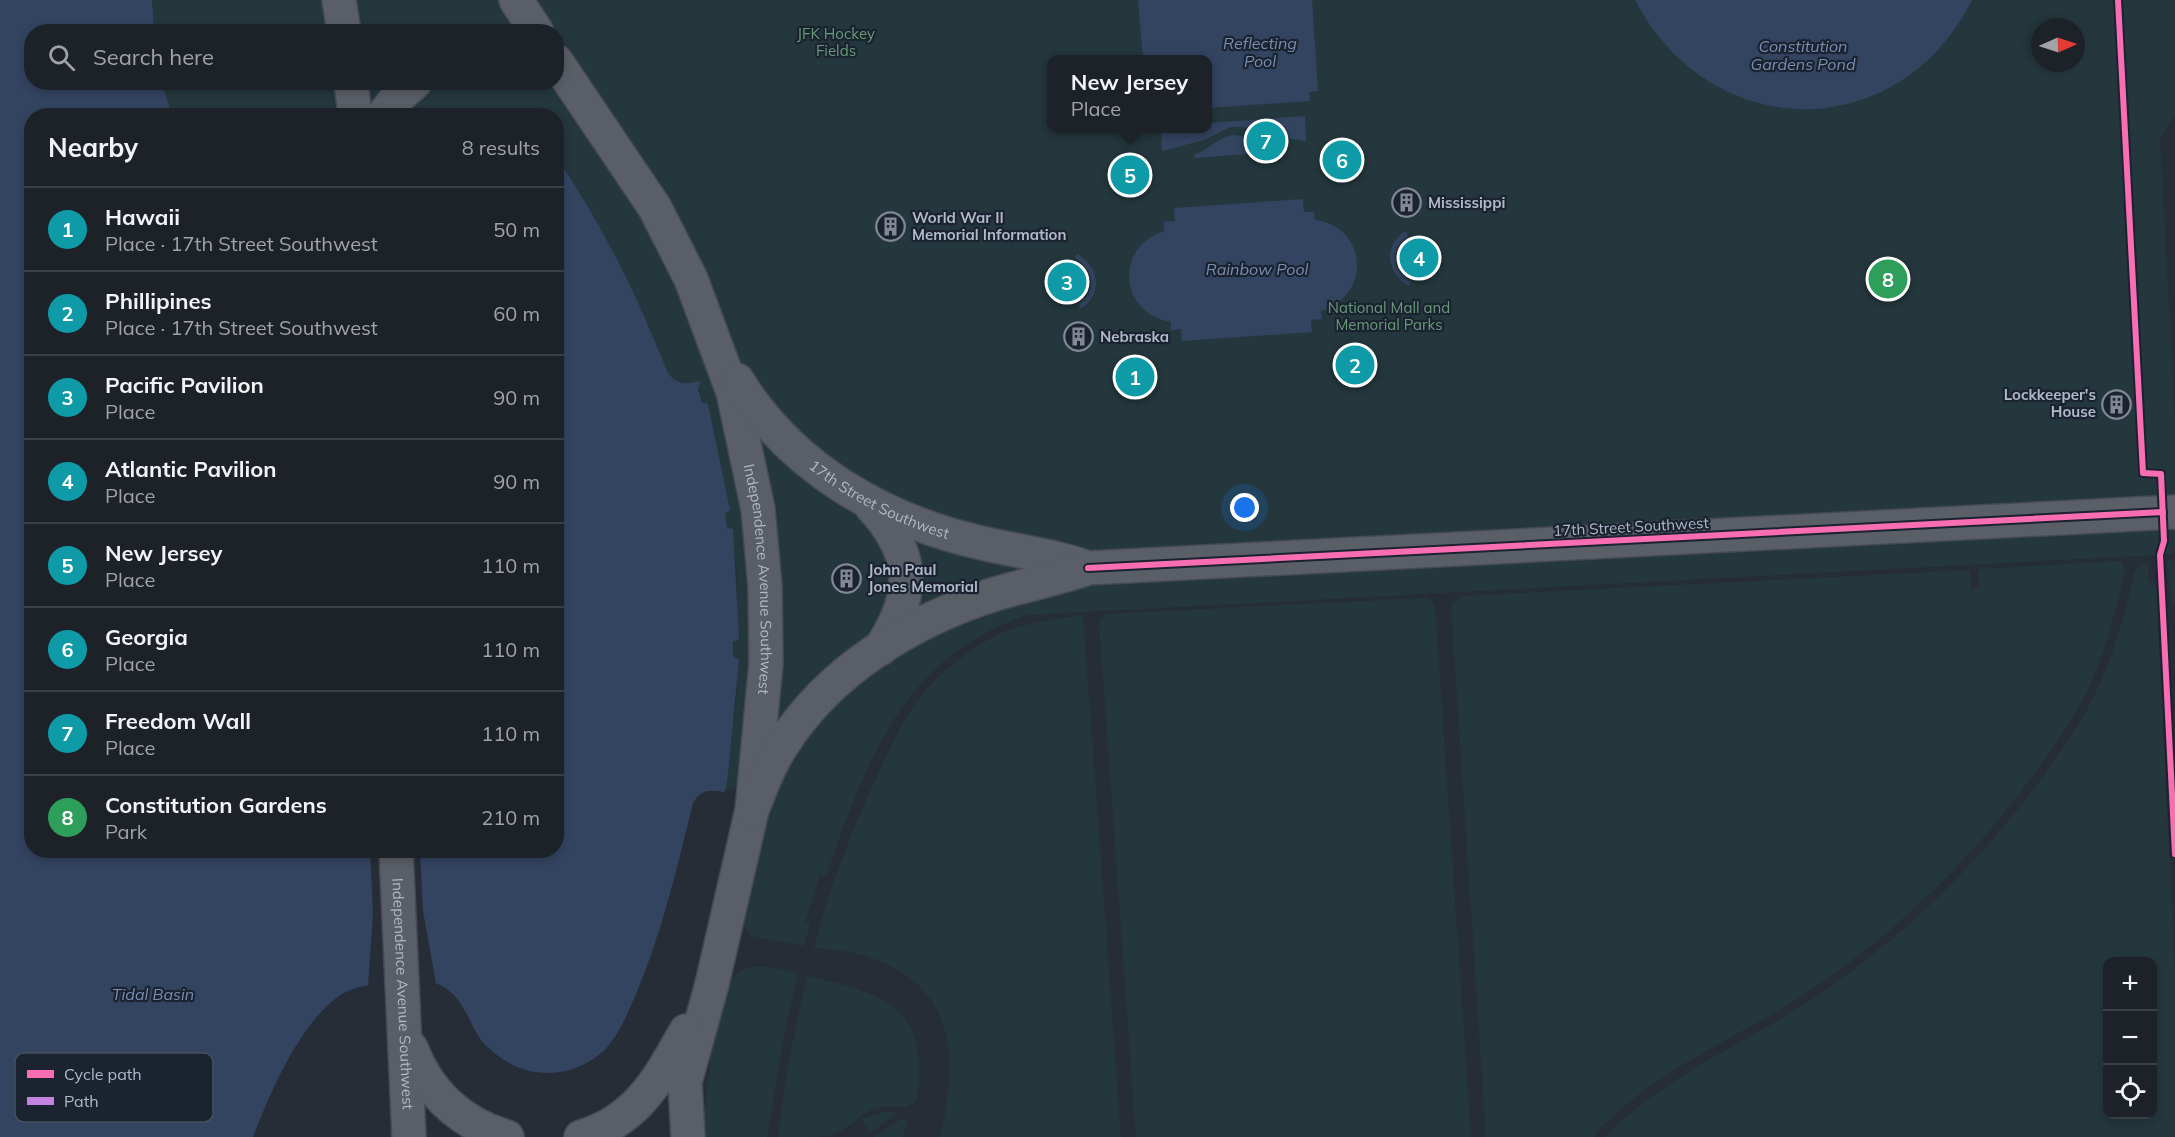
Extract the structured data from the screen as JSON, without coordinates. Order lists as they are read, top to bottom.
{
  "streets": {
    "main road": ["17th Street Southwest", "Independence Avenue Southwest"]
  },
  "crossings": [
    ["17th Street Southwest", "Independence Avenue Southwest"]
  ],
  "water": [
    "Reflecting Pool",
    "Constitution Gardens Pond",
    "Rainbow Pool",
    "Tidal Basin"
  ],
  "parks": ["JFK Hockey Fields", "National Mall and Memorial Parks"],
  "places": {
    "building": [
      "Mississippi",
      "World War II Memorial Information",
      "Nebraska",
      "Lockkeeper's House",
      "John Paul Jones Memorial"
    ]
  },
  "legend": ["Cycle path", "Path"],
  "north": "right",
  "page": {
    "search": "Search here",
    "popup": ["New Jersey", "Place"],
    "heading": ["Nearby", "8 results"],
    "pins": [
      "7",
      "6",
      "5",
      "4",
      "8",
      "3",
      "2",
      "1"
    ],
    "list": [
      {
        "mark": "1",
        "name": "Hawaii",
        "note": "Place · 17th Street Southwest",
        "value": "50 m"
      },
      {
        "mark": "2",
        "name": "Phillipines",
        "note": "Place · 17th Street Southwest",
        "value": "60 m"
      },
      {
        "mark": "3",
        "name": "Pacific Pavilion",
        "note": "Place",
        "value": "90 m"
      },
      {
        "mark": "4",
        "name": "Atlantic Pavilion",
        "note": "Place",
        "value": "90 m"
      },
      {
        "mark": "5",
        "name": "New Jersey",
        "note": "Place",
        "value": "110 m"
      },
      {
        "mark": "6",
        "name": "Georgia",
        "note": "Place",
        "value": "110 m"
      },
      {
        "mark": "7",
        "name": "Freedom Wall",
        "note": "Place",
        "value": "110 m"
      },
      {
        "mark": "8",
        "name": "Constitution Gardens",
        "note": "Park",
        "value": "210 m"
      }
    ],
    "map_buttons": ["+", "−"]
  }
}
